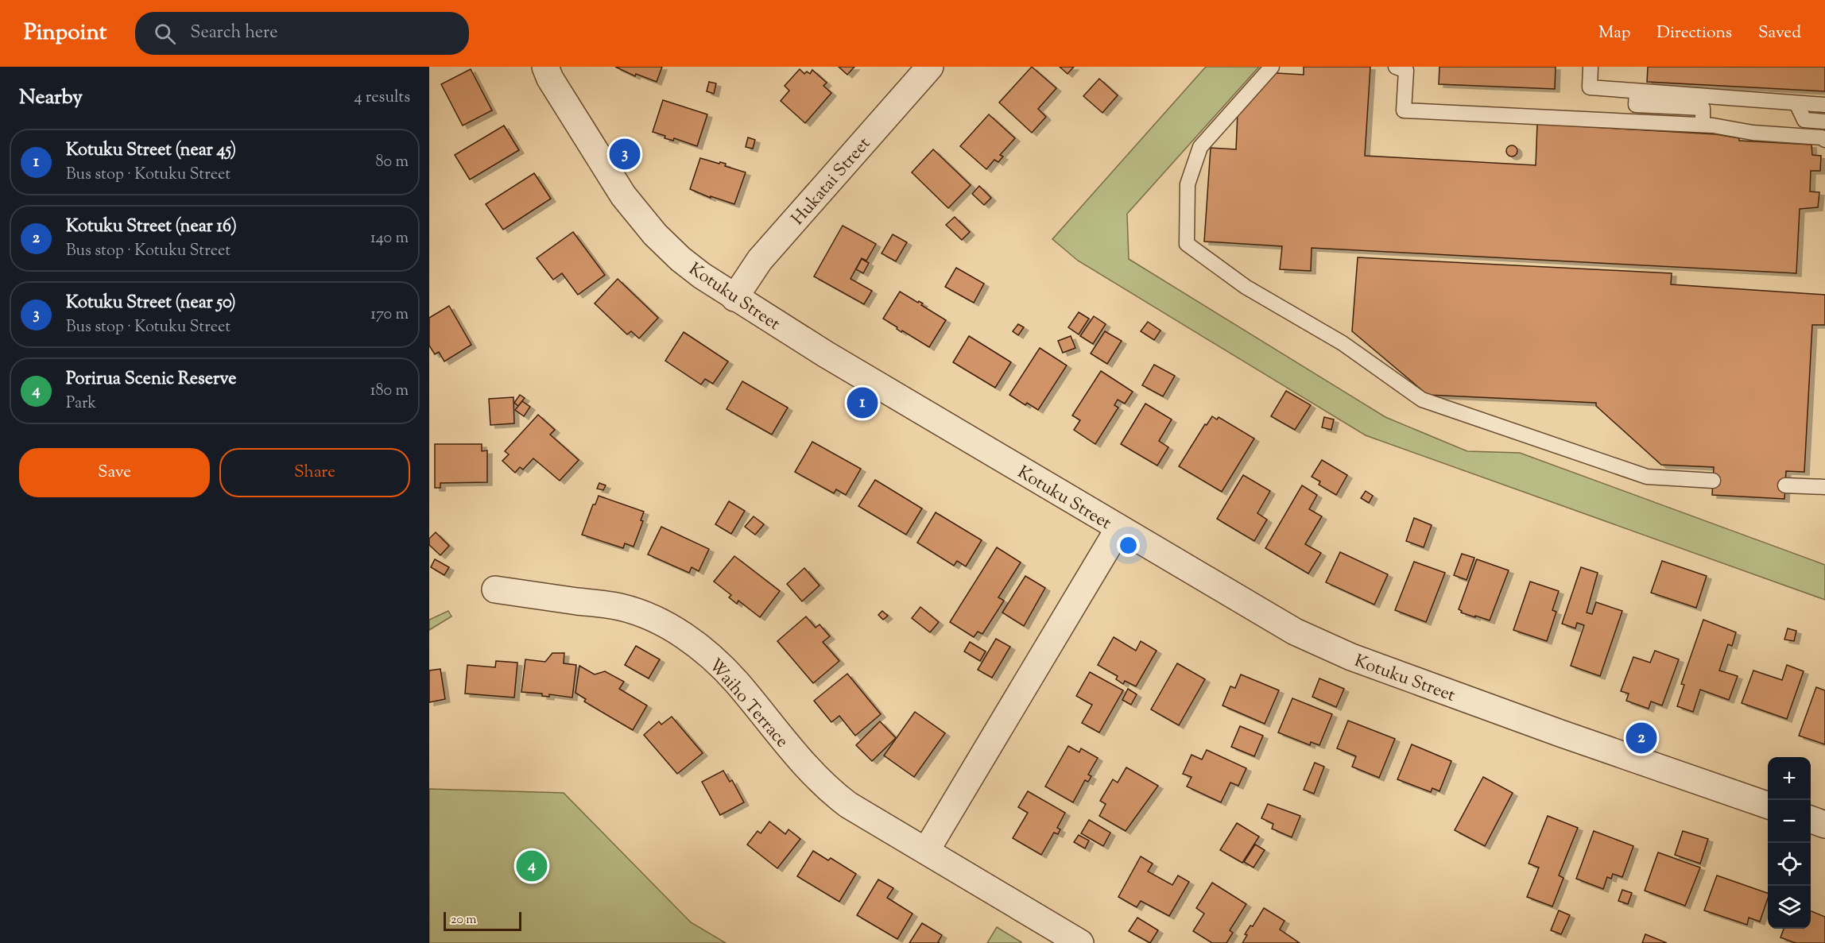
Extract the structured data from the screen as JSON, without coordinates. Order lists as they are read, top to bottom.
{
  "streets": {
    "street": ["Hukatai Street", "Kotuku Street", "Waiho Terrace"]
  },
  "crossings": [
    ["Hukatai Street", "Kotuku Street"]
  ],
  "scale_bar": "20 m",
  "page": {
    "header": "Pinpoint",
    "search": "Search here",
    "nav": ["Map", "Directions", "Saved"],
    "heading": ["Nearby", "4 results"],
    "list": [
      {
        "mark": "1",
        "name": "Kotuku Street (near 45)",
        "note": "Bus stop · Kotuku Street",
        "value": "80 m"
      },
      {
        "mark": "2",
        "name": "Kotuku Street (near 16)",
        "note": "Bus stop · Kotuku Street",
        "value": "140 m"
      },
      {
        "mark": "3",
        "name": "Kotuku Street (near 50)",
        "note": "Bus stop · Kotuku Street",
        "value": "170 m"
      },
      {
        "mark": "4",
        "name": "Porirua Scenic Reserve",
        "note": "Park",
        "value": "180 m"
      }
    ],
    "pins": [
      "3",
      "1",
      "2",
      "4"
    ],
    "buttons": ["Save", "Share"],
    "map_buttons": ["+", "−"],
    "scale": "20 m"
  }
}
